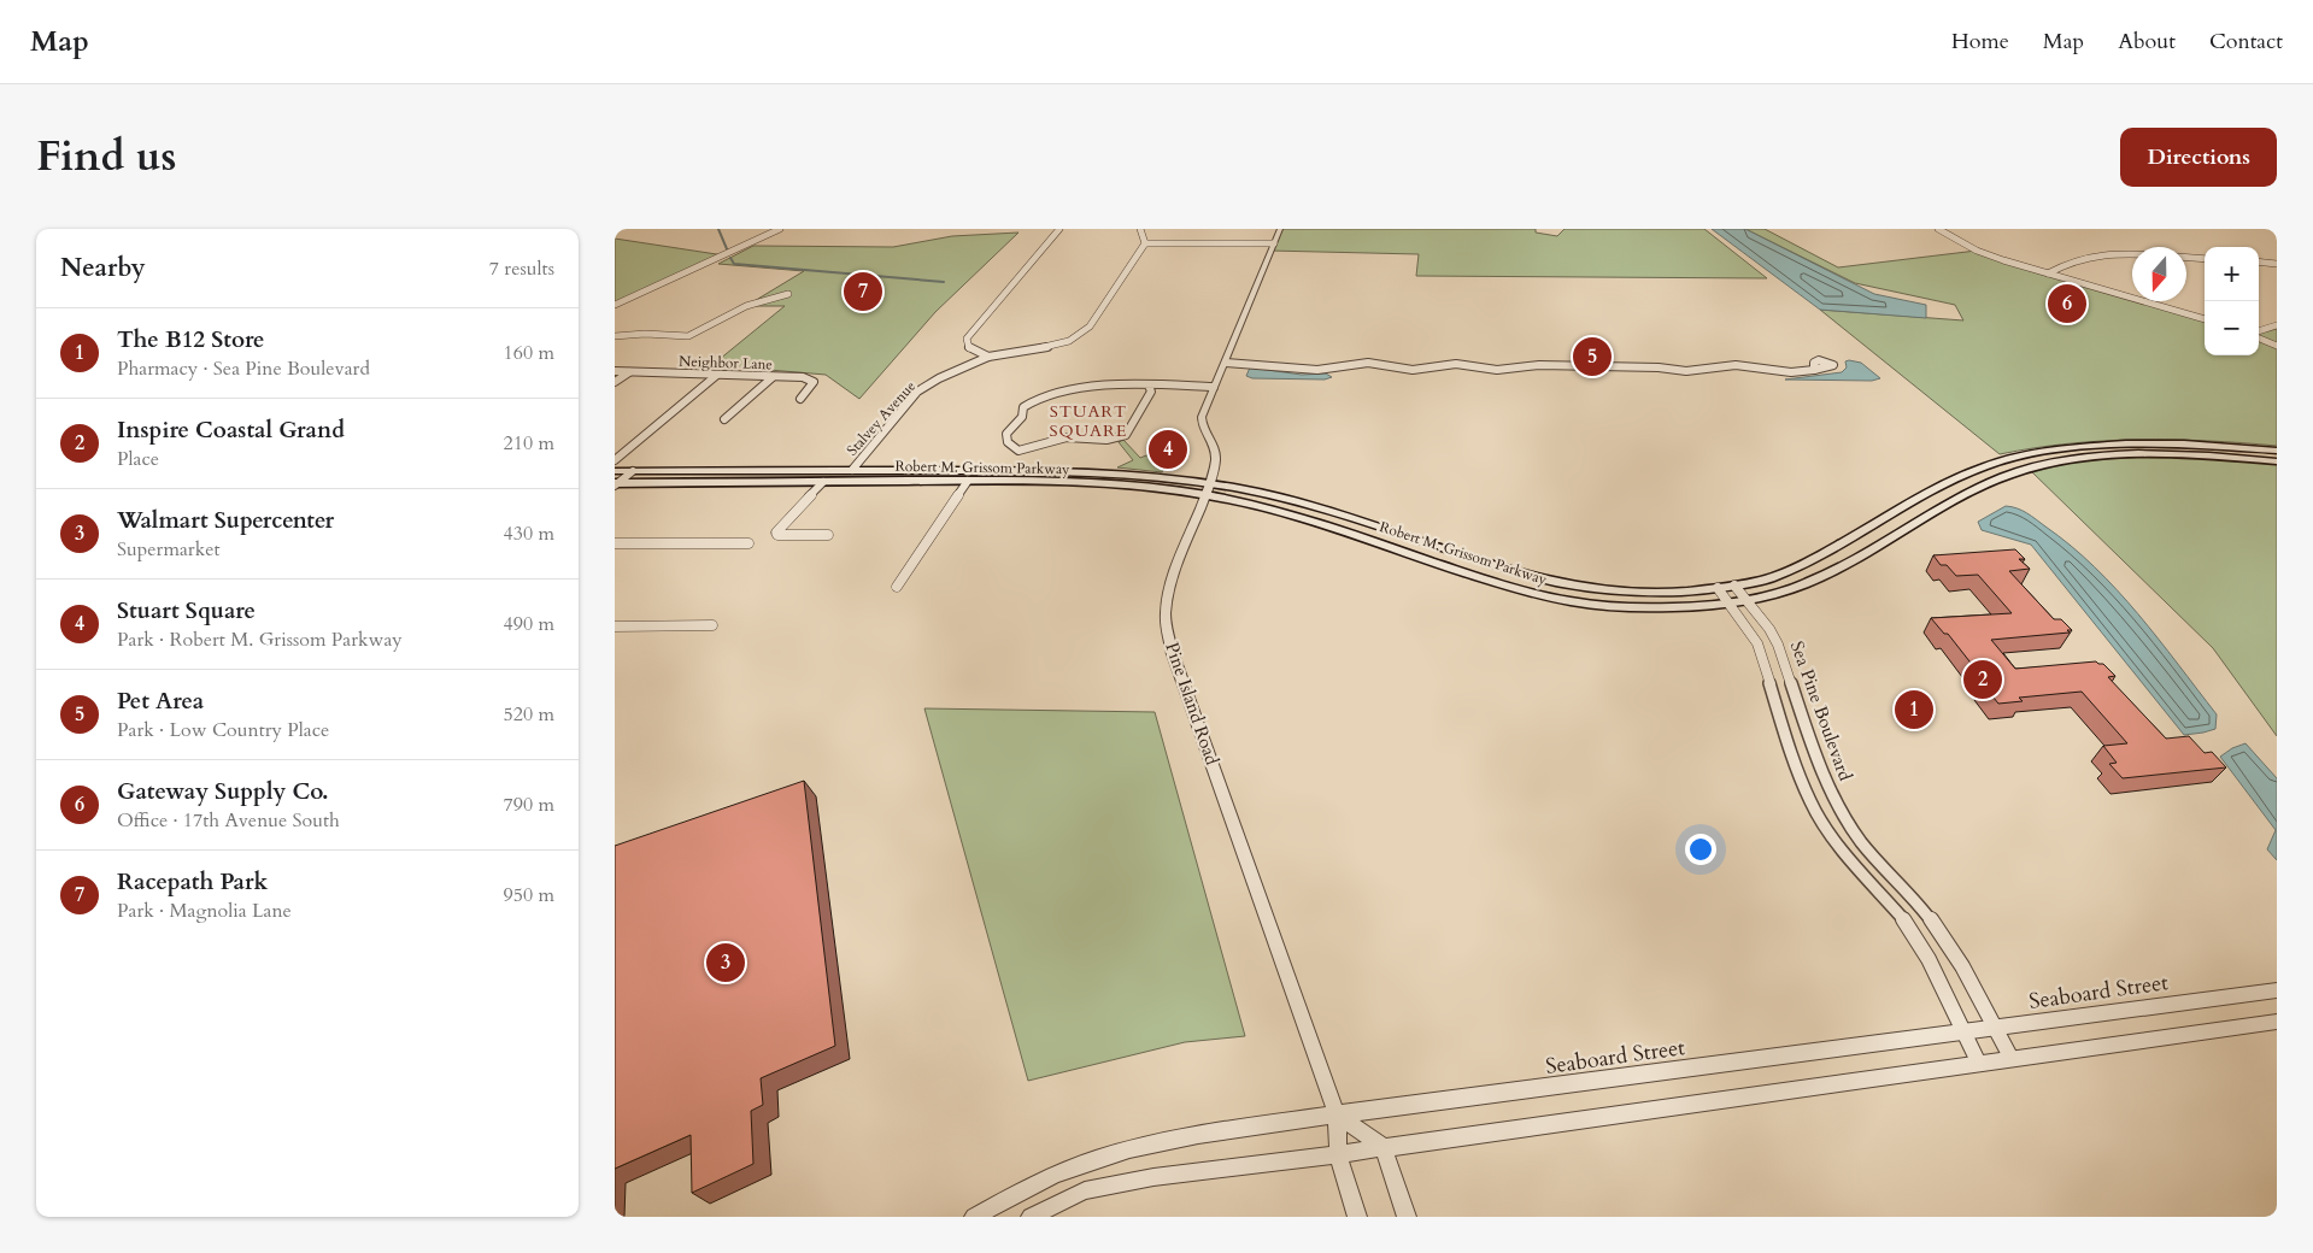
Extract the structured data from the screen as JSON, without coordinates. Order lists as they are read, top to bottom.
{
  "streets": {
    "main road": ["Robert M. Grissom Parkway"],
    "street": [
      "Neighbor Lane",
      "Stalvey Avenue",
      "Pine Island Road",
      "Sea Pine Boulevard",
      "Seaboard Street"
    ]
  },
  "crossings": [
    ["Stalvey Avenue", "Robert M. Grissom Parkway"],
    ["Robert M. Grissom Parkway", "Pine Island Road"],
    ["Robert M. Grissom Parkway", "Sea Pine Boulevard"],
    ["Pine Island Road", "Seaboard Street"],
    ["Sea Pine Boulevard", "Seaboard Street"]
  ],
  "districts": ["STUART SQUARE"],
  "north": "bottom",
  "page": {
    "header": "Map",
    "nav": [
      "Home",
      "Map",
      "About",
      "Contact"
    ],
    "title": "Find us",
    "buttons": "Directions",
    "heading": ["Nearby", "7 results"],
    "map_buttons": ["+", "−"],
    "pins": [
      "7",
      "6",
      "5",
      "4",
      "2",
      "1",
      "3"
    ],
    "list": [
      {
        "mark": "1",
        "name": "The B12 Store",
        "note": "Pharmacy · Sea Pine Boulevard",
        "value": "160 m"
      },
      {
        "mark": "2",
        "name": "Inspire Coastal Grand",
        "note": "Place",
        "value": "210 m"
      },
      {
        "mark": "3",
        "name": "Walmart Supercenter",
        "note": "Supermarket",
        "value": "430 m"
      },
      {
        "mark": "4",
        "name": "Stuart Square",
        "note": "Park · Robert M. Grissom Parkway",
        "value": "490 m"
      },
      {
        "mark": "5",
        "name": "Pet Area",
        "note": "Park · Low Country Place",
        "value": "520 m"
      },
      {
        "mark": "6",
        "name": "Gateway Supply Co.",
        "note": "Office · 17th Avenue South",
        "value": "790 m"
      },
      {
        "mark": "7",
        "name": "Racepath Park",
        "note": "Park · Magnolia Lane",
        "value": "950 m"
      }
    ]
  }
}
